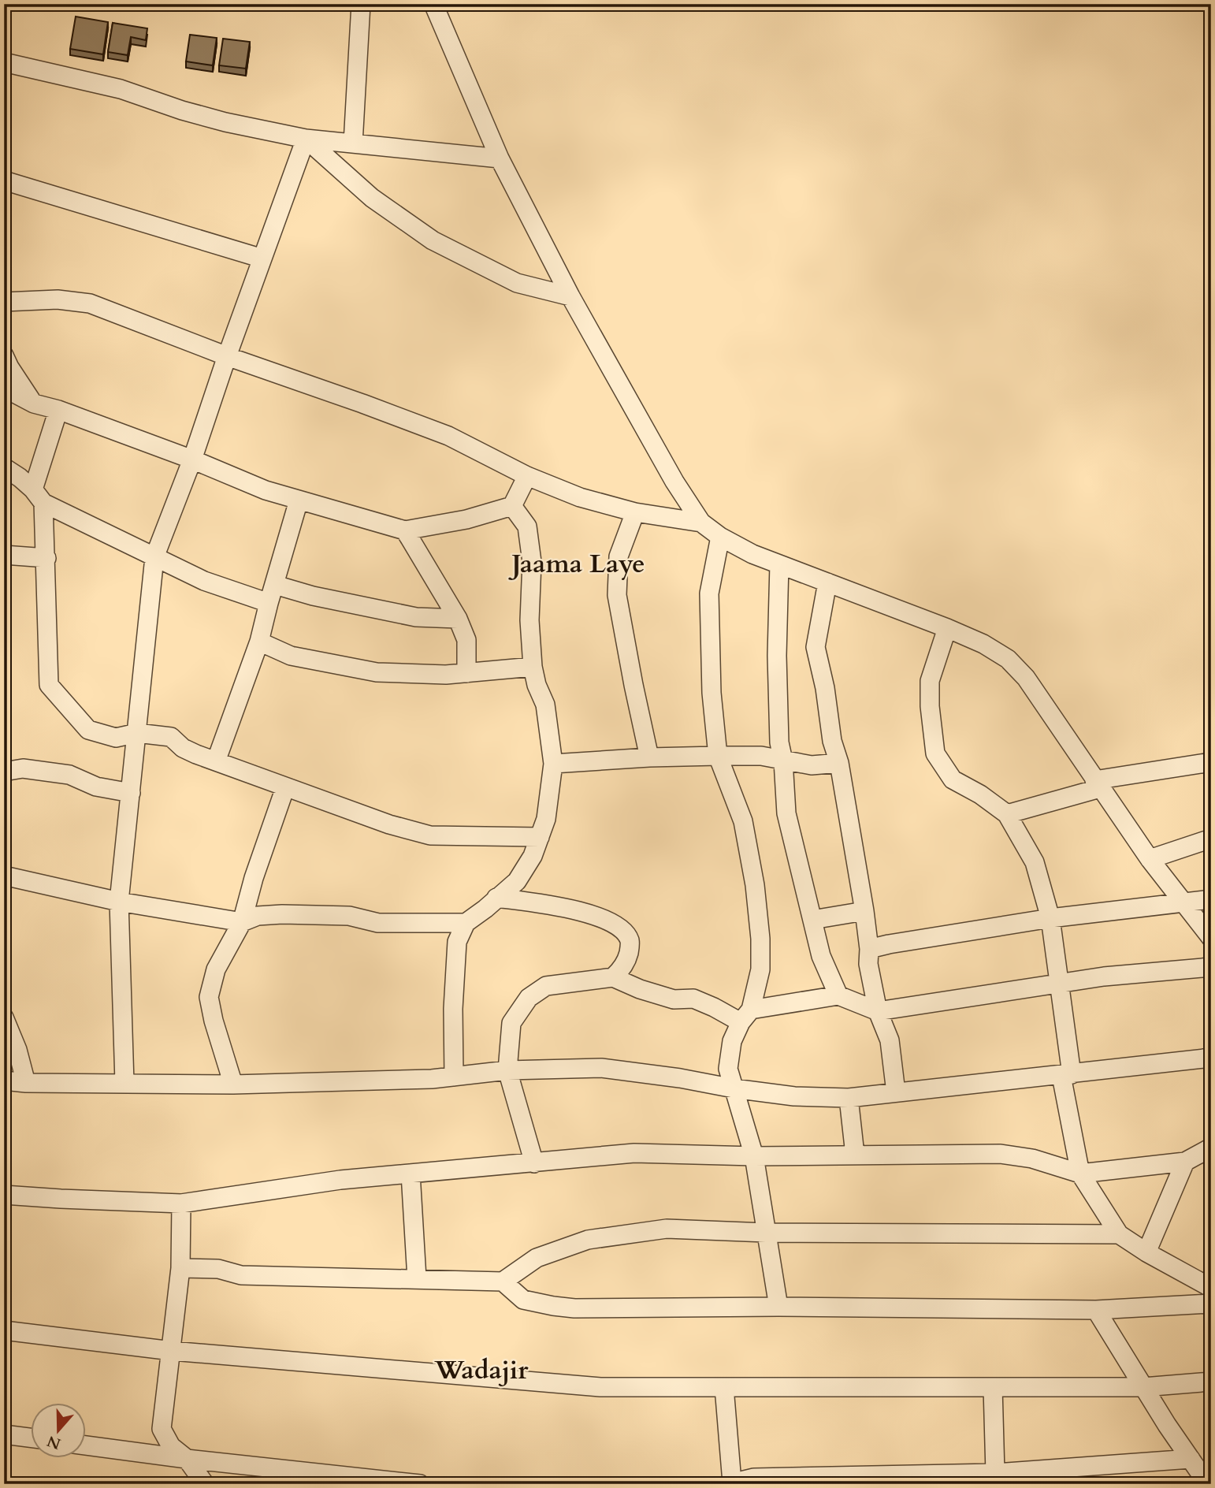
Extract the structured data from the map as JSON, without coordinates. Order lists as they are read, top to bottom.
{
  "districts": ["Jaama Laye", "Wadajir"],
  "north": "bottom"
}
